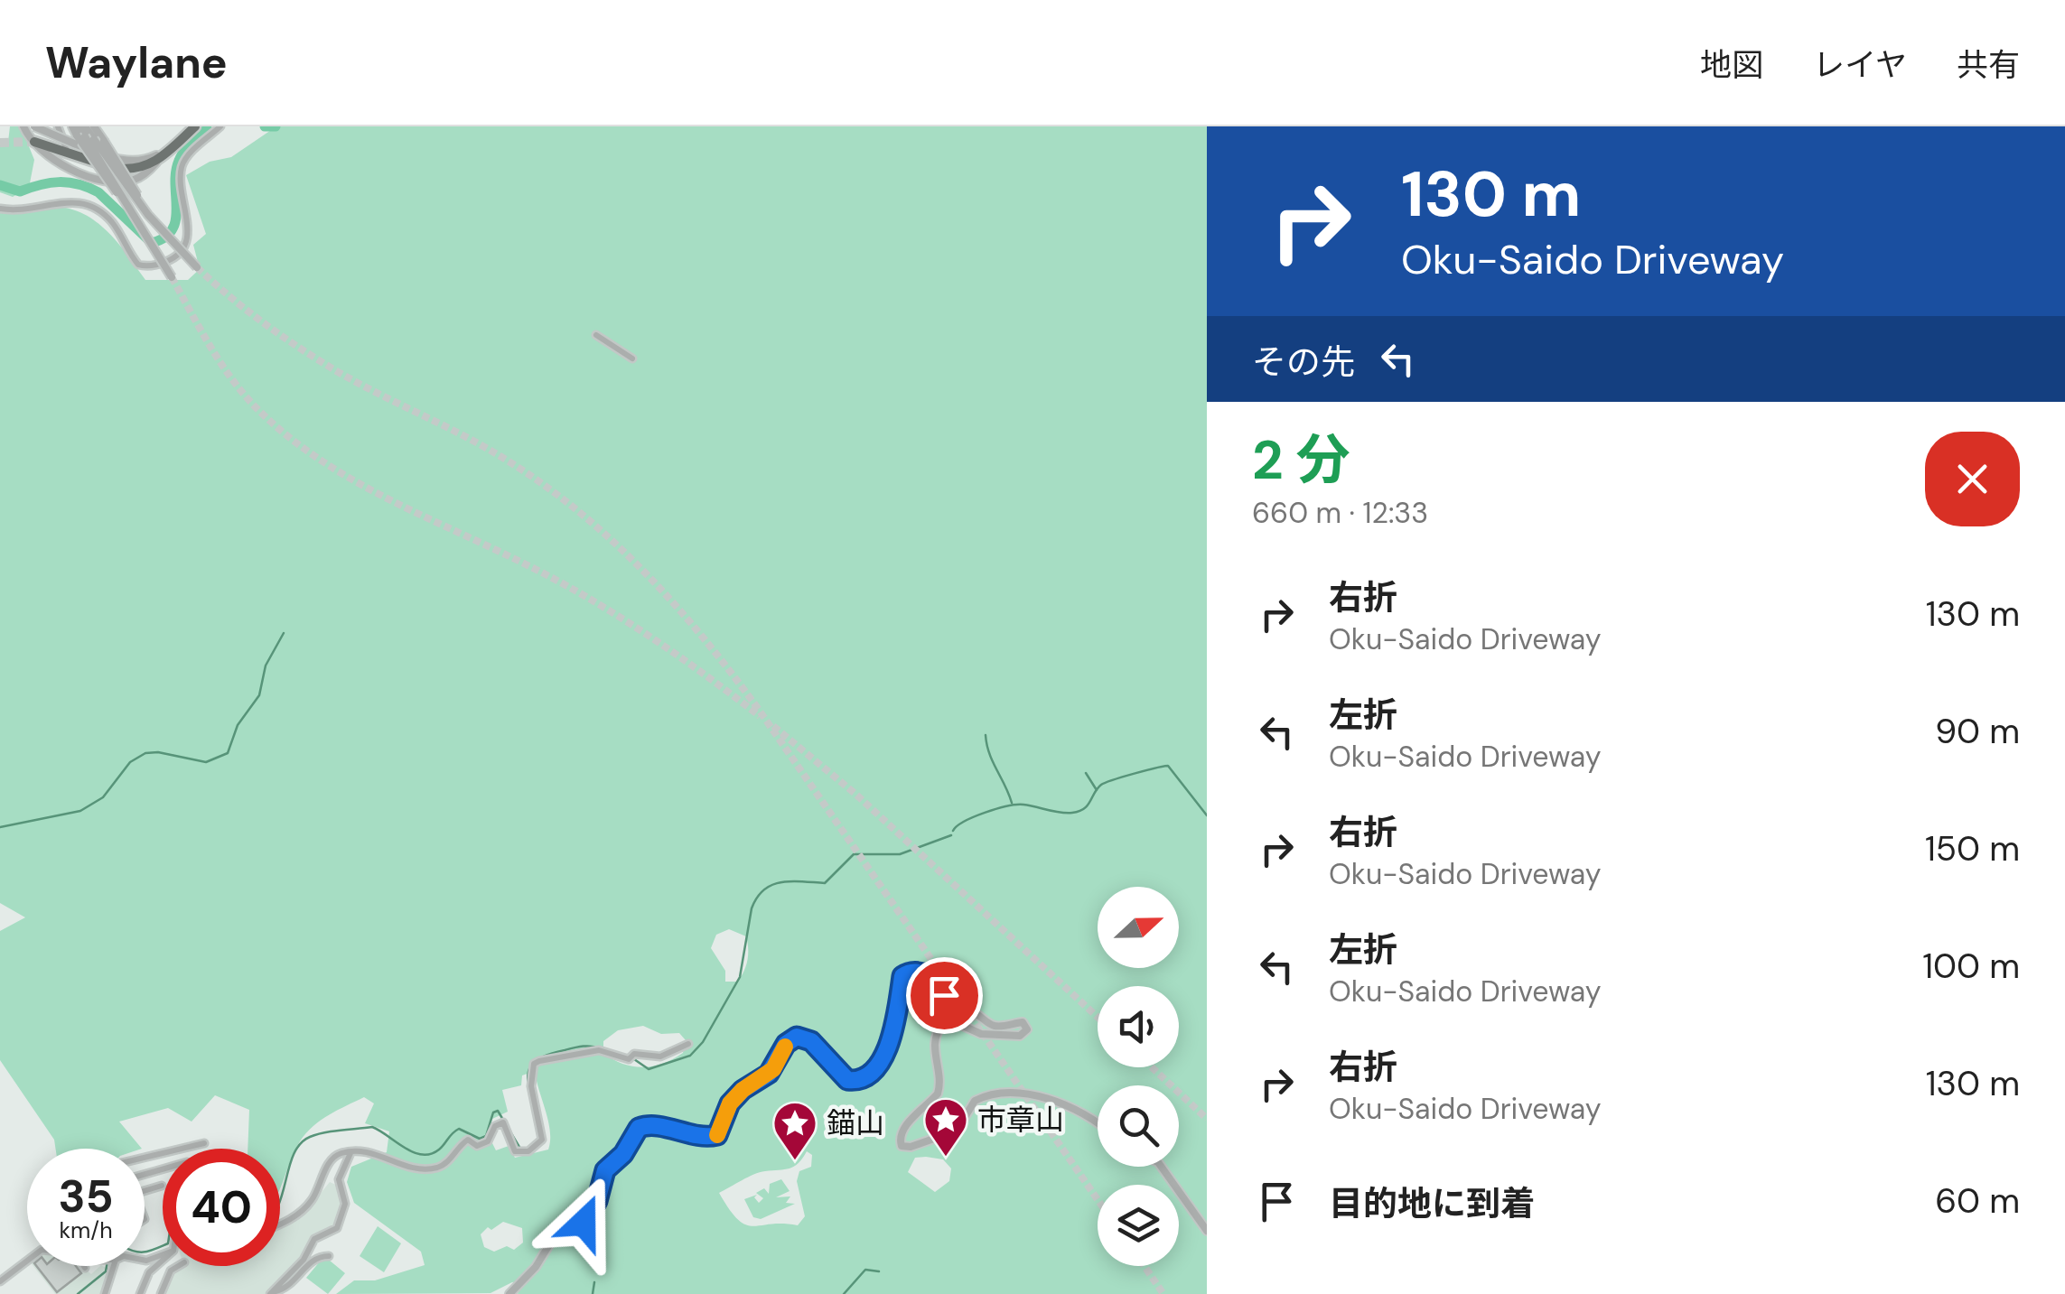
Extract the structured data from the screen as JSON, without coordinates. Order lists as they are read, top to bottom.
{
  "places": {
    "place": ["市章山", "錨山"]
  },
  "north": "right",
  "page": {
    "header": "Waylane",
    "nav": ["地図", "レイヤ", "共有"],
    "turn": ["130 m", "Oku-Saido Driveway"],
    "then": "その先",
    "heading": ["2 分", "660 m · 12:33"],
    "list": [
      {
        "name": "右折",
        "note": "Oku-Saido Driveway",
        "value": "130 m"
      },
      {
        "name": "左折",
        "note": "Oku-Saido Driveway",
        "value": "90 m"
      },
      {
        "name": "右折",
        "note": "Oku-Saido Driveway",
        "value": "150 m"
      },
      {
        "name": "左折",
        "note": "Oku-Saido Driveway",
        "value": "100 m"
      },
      {
        "name": "右折",
        "note": "Oku-Saido Driveway",
        "value": "130 m"
      },
      {
        "name": "目的地に到着",
        "value": "60 m"
      }
    ],
    "speed": "35 km/h",
    "limit": "40"
  }
}
